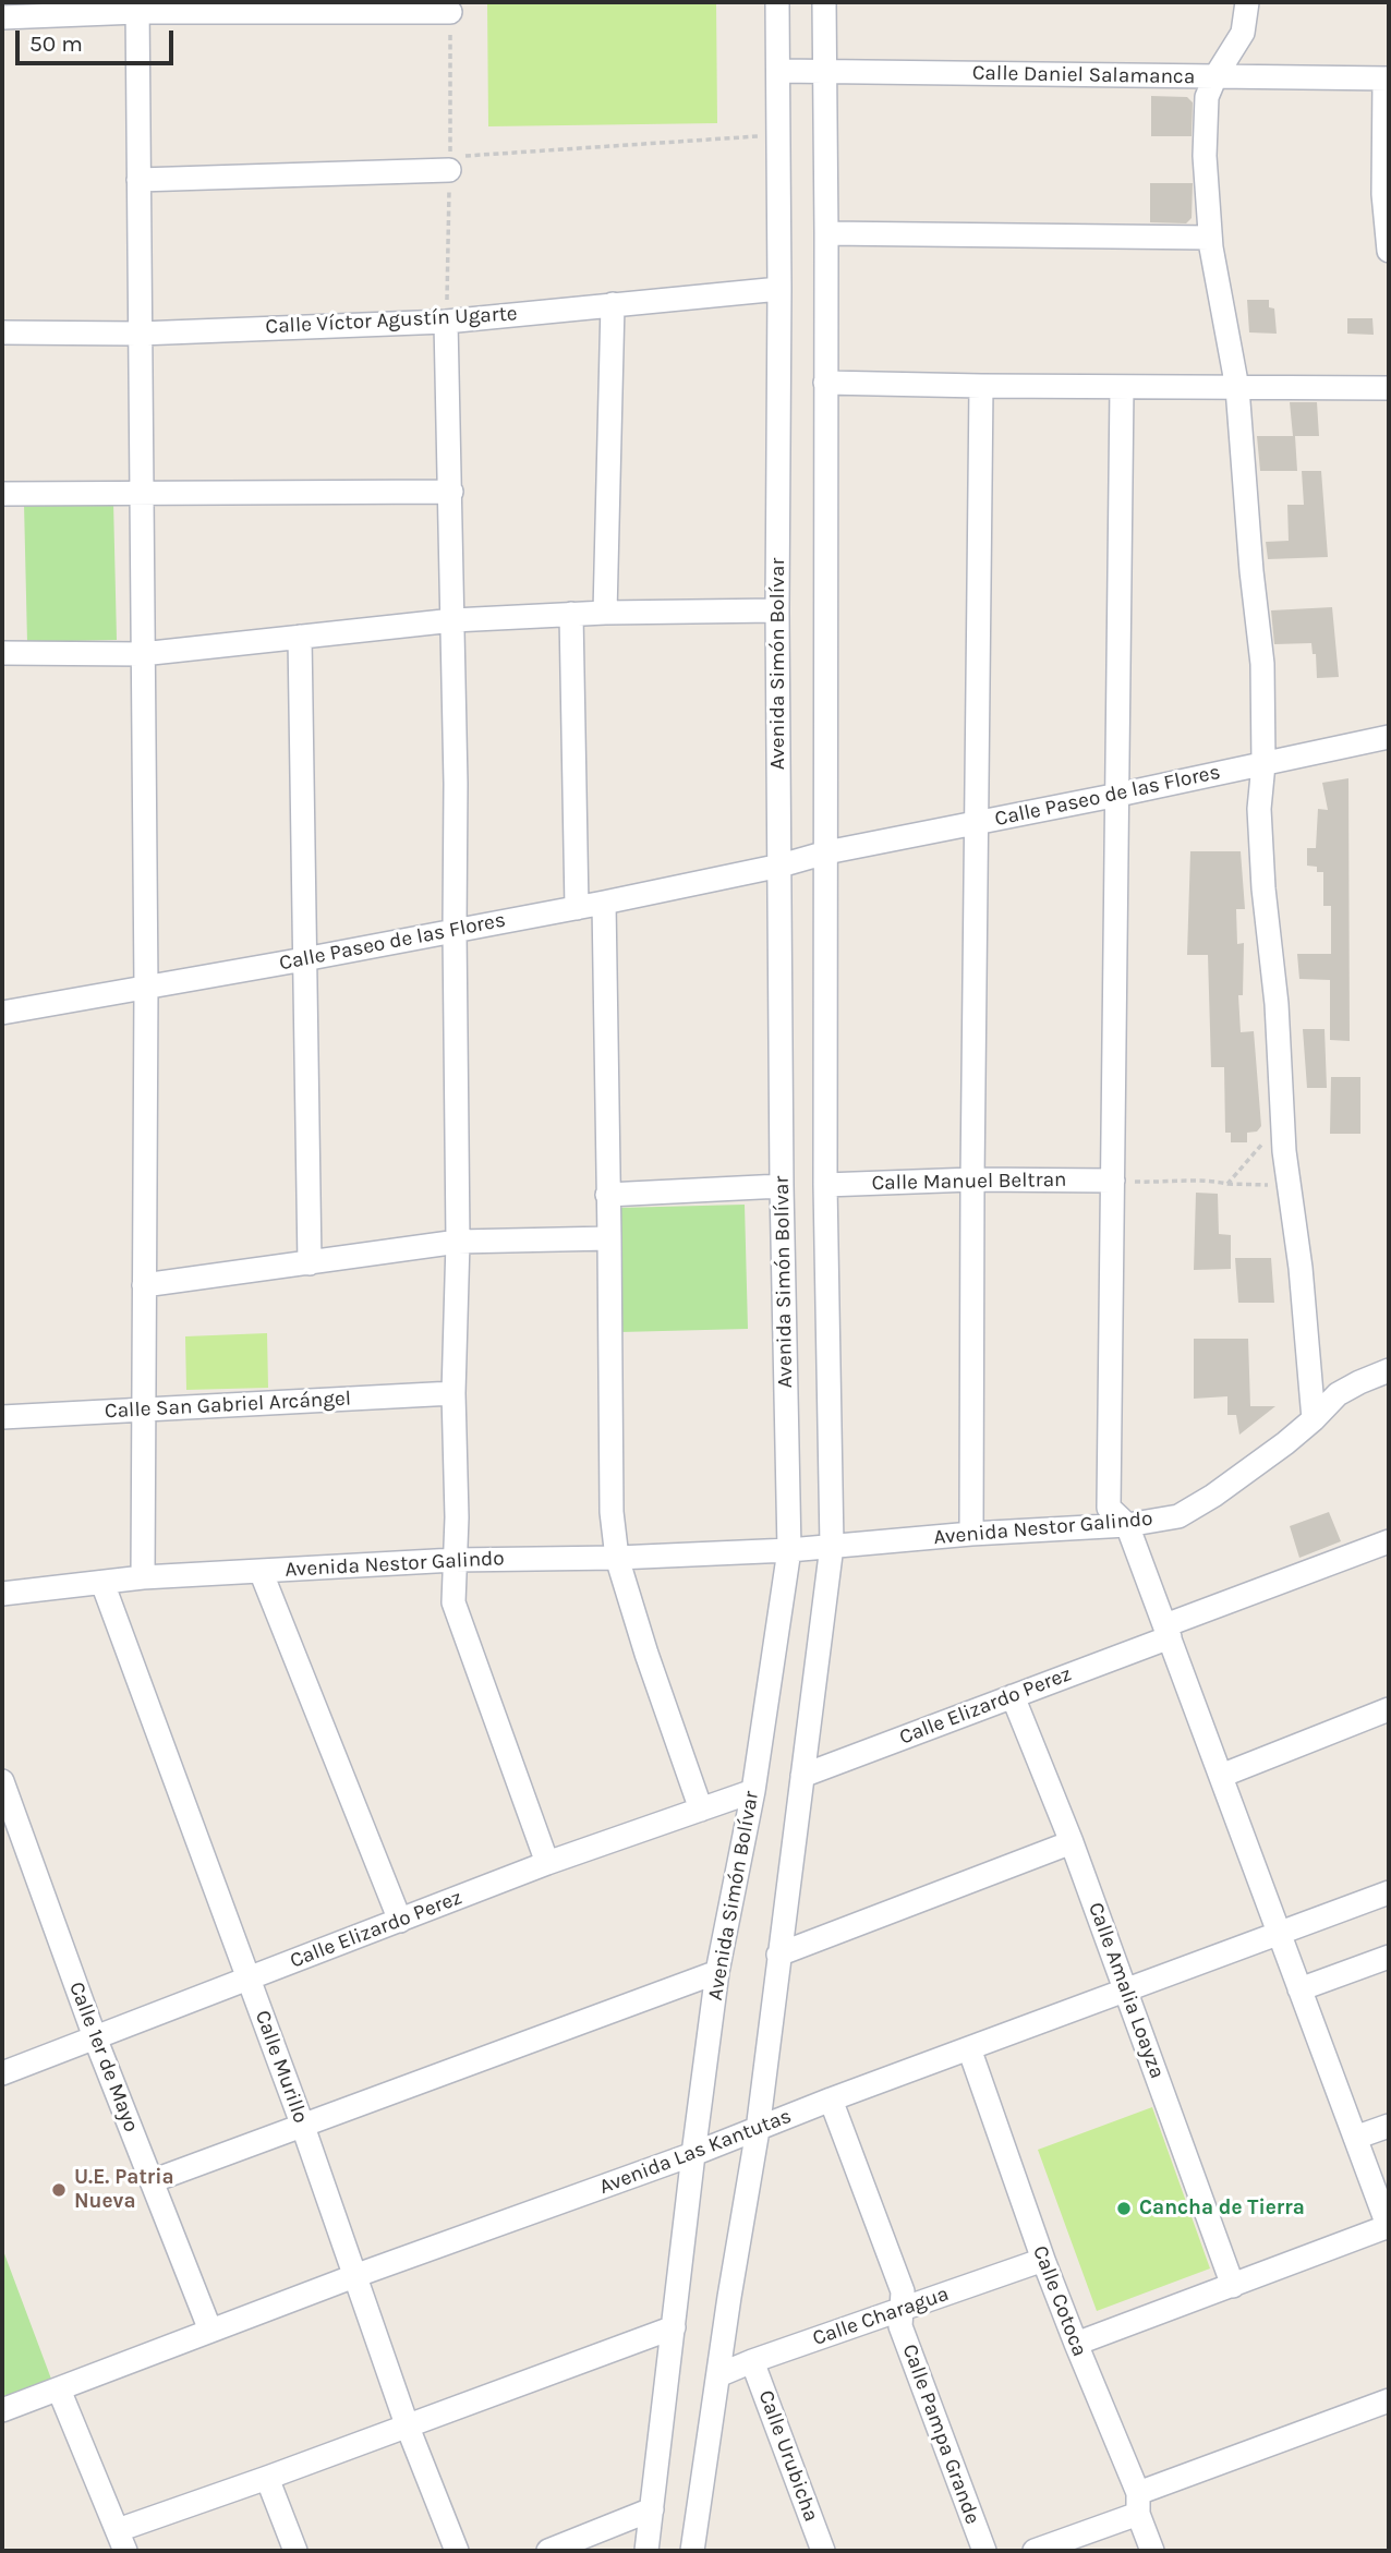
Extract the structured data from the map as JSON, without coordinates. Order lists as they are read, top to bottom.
{
  "streets": {
    "street": [
      "Calle Daniel Salamanca",
      "Calle Víctor Agustín Ugarte",
      "Avenida Simón Bolívar",
      "Calle Paseo de las Flores",
      "Calle Manuel Beltran",
      "Calle San Gabriel Arcángel",
      "Avenida Nestor Galindo",
      "Calle Elizardo Perez",
      "Calle Amalia Loayza",
      "Calle 1er de Mayo",
      "Calle Murillo",
      "Avenida Las Kantutas",
      "Calle Cotoca",
      "Calle Charagua",
      "Calle Pampa Grande",
      "Calle Urubicha"
    ]
  },
  "crossings": [
    ["Calle Daniel Salamanca", "Avenida Simón Bolívar"],
    ["Calle Víctor Agustín Ugarte", "Avenida Simón Bolívar"],
    ["Avenida Simón Bolívar", "Calle Paseo de las Flores"],
    ["Avenida Simón Bolívar", "Calle Manuel Beltran"],
    ["Avenida Simón Bolívar", "Avenida Nestor Galindo"],
    ["Avenida Simón Bolívar", "Calle Elizardo Perez"],
    ["Avenida Simón Bolívar", "Avenida Las Kantutas"],
    ["Avenida Simón Bolívar", "Calle Charagua"],
    ["Avenida Nestor Galindo", "Calle Murillo"],
    ["Calle Elizardo Perez", "Calle Amalia Loayza"],
    ["Calle Elizardo Perez", "Calle 1er de Mayo"],
    ["Calle Elizardo Perez", "Calle Murillo"],
    ["Calle Amalia Loayza", "Avenida Las Kantutas"],
    ["Calle 1er de Mayo", "Avenida Las Kantutas"],
    ["Calle Murillo", "Avenida Las Kantutas"],
    ["Avenida Las Kantutas", "Calle Cotoca"],
    ["Avenida Las Kantutas", "Calle Pampa Grande"],
    ["Calle Cotoca", "Calle Charagua"],
    ["Calle Charagua", "Calle Pampa Grande"],
    ["Calle Charagua", "Calle Urubicha"]
  ],
  "places": ["U.E. Patria Nueva", "Cancha de Tierra"],
  "scale_bar": "50 m"
}
